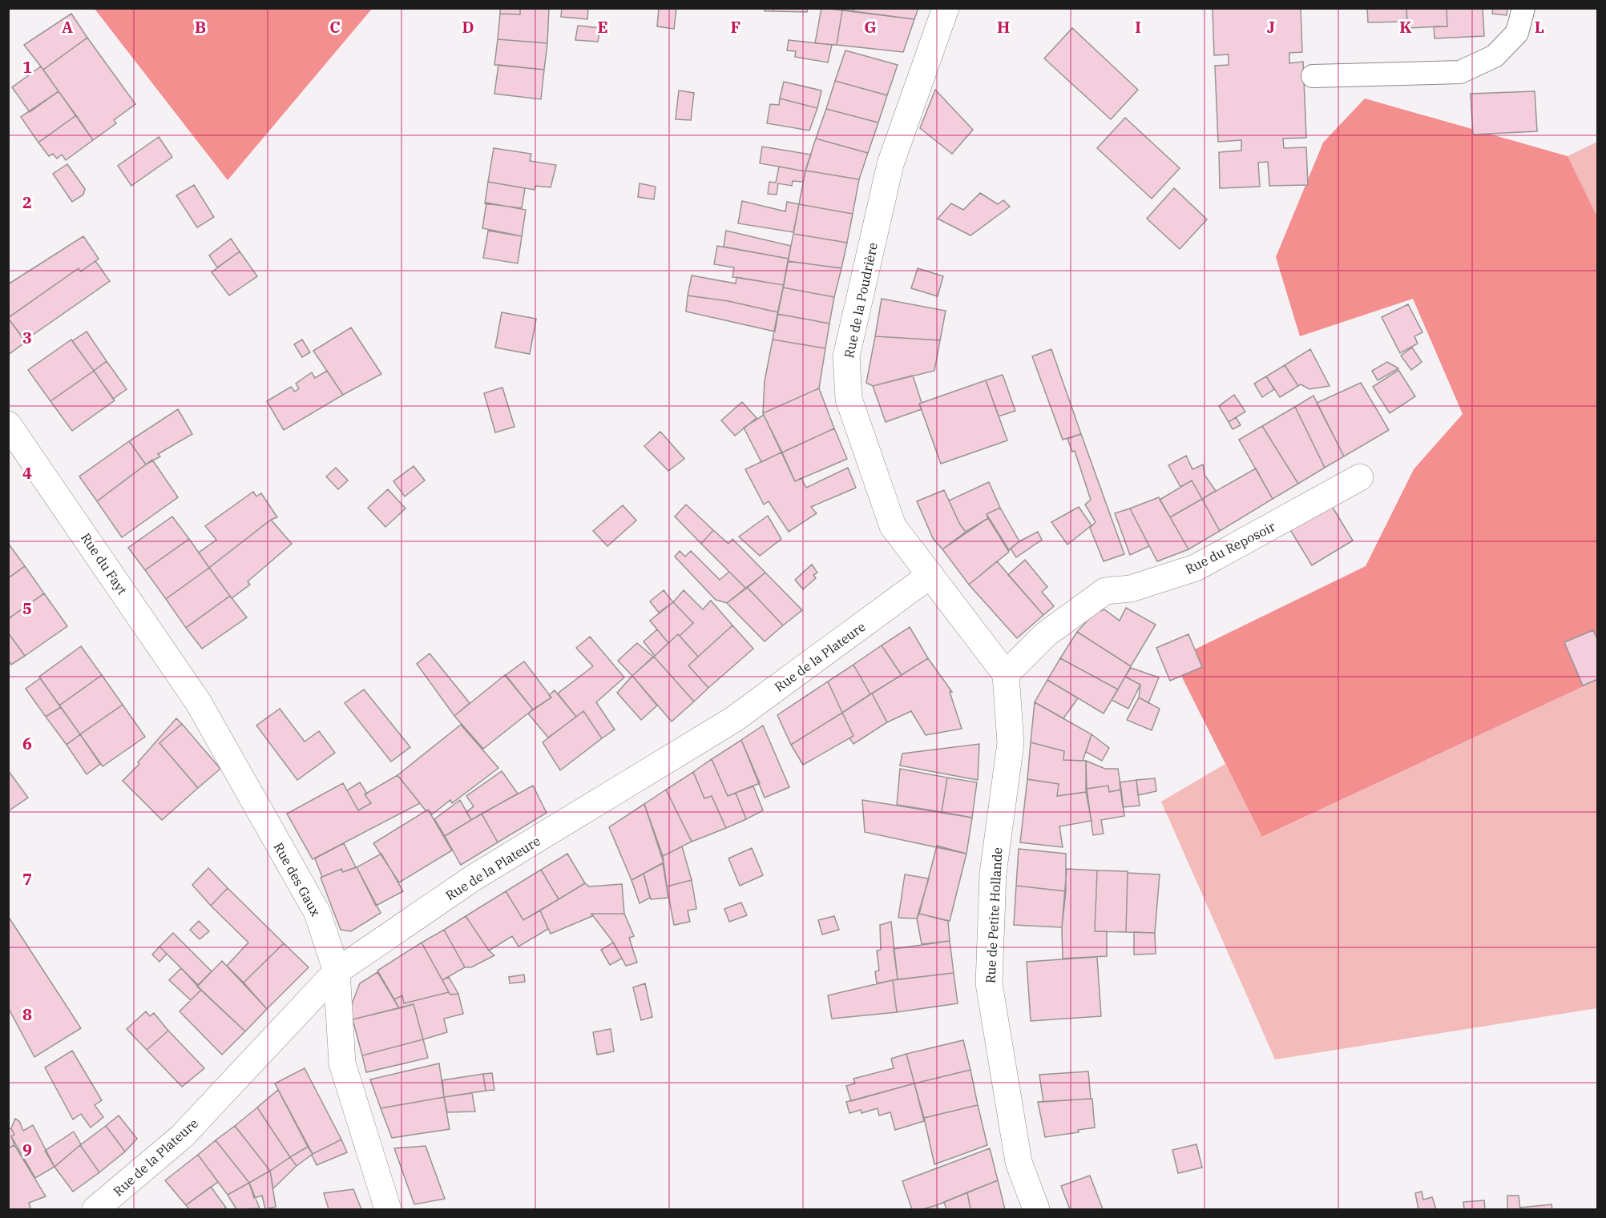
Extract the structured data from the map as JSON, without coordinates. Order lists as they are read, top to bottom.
{
  "streets": {
    "street": [
      "Rue de la Poudrière",
      "Rue du Reposoir",
      "Rue du Fayt",
      "Rue de la Plateure",
      "Rue des Gaux",
      "Rue de Petite Hollande"
    ]
  },
  "crossings": [
    ["Rue de la Poudrière", "Rue du Reposoir"],
    ["Rue de la Poudrière", "Rue de la Plateure"],
    ["Rue de la Poudrière", "Rue de Petite Hollande"],
    ["Rue du Reposoir", "Rue de Petite Hollande"],
    ["Rue du Fayt", "Rue des Gaux"],
    ["Rue de la Plateure", "Rue des Gaux"]
  ],
  "grid": {
    "columns": [
      "A",
      "B",
      "C",
      "D",
      "E",
      "F",
      "G",
      "H",
      "I",
      "J",
      "K",
      "L"
    ],
    "rows": [
      "1",
      "2",
      "3",
      "4",
      "5",
      "6",
      "7",
      "8",
      "9"
    ]
  }
}
